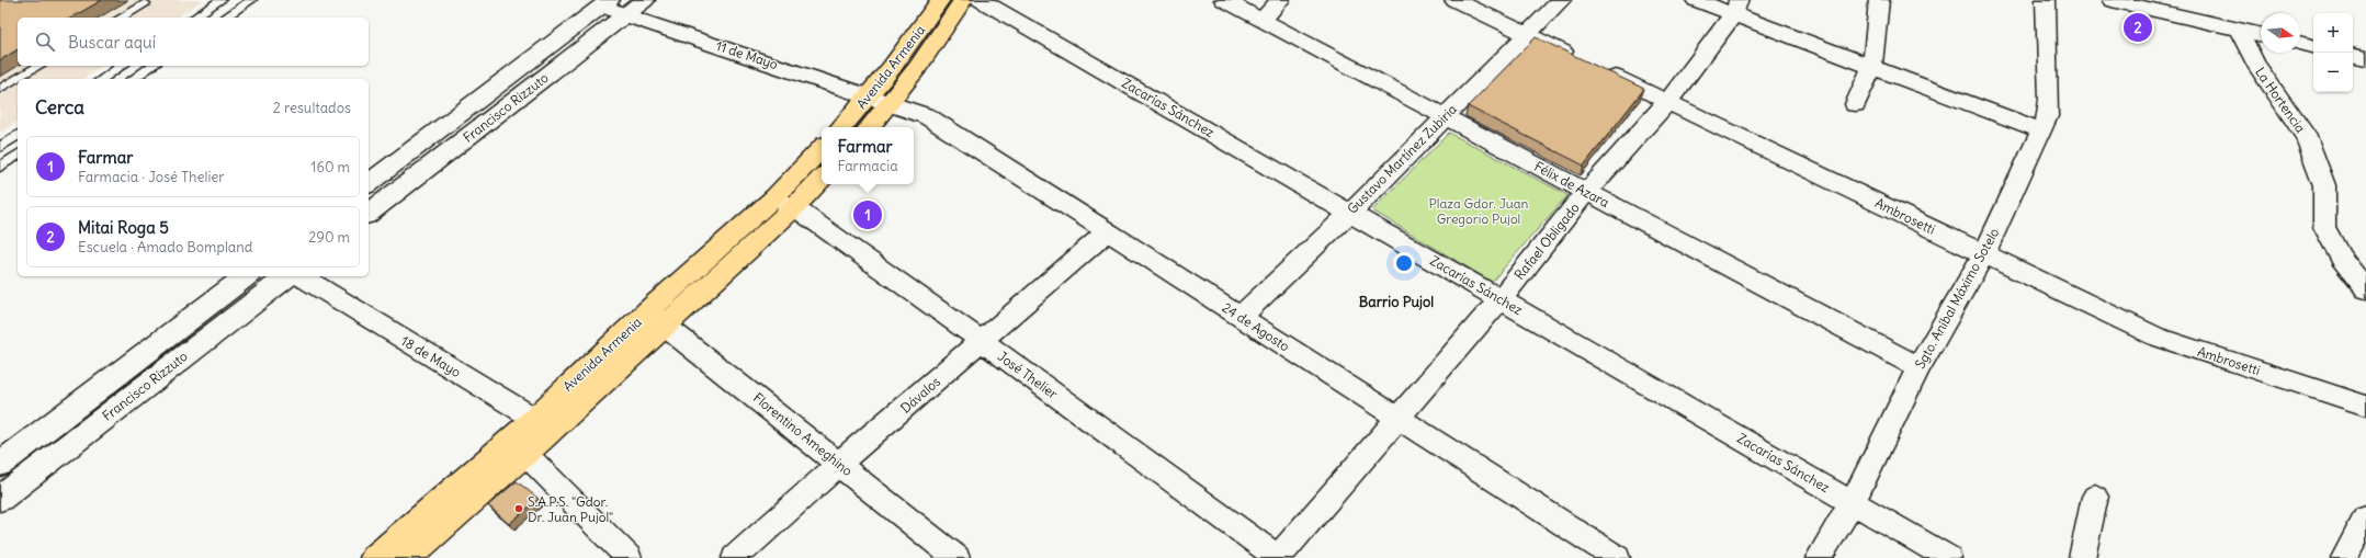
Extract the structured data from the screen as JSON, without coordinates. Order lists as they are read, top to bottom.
{
  "streets": {
    "main road": ["Avenida Armenia"],
    "street": [
      "11 de Mayo",
      "La Hortencia",
      "Francisco Rizzuto",
      "Zacarías Sánchez",
      "Gustavo Martínez Zubiria",
      "Félix de Azara",
      "Ambrosetti",
      "Rafael Obligado",
      "Sgto. Aníbal Máximo Sotelo",
      "24 de Agosto",
      "18 de Mayo",
      "José Thelier",
      "Dávalos",
      "Florentino Ameghino"
    ]
  },
  "crossings": [
    ["11 de Mayo", "Avenida Armenia"],
    ["11 de Mayo", "Francisco Rizzuto"],
    ["11 de Mayo", "24 de Agosto"],
    ["Avenida Armenia", "24 de Agosto"],
    ["Avenida Armenia", "18 de Mayo"],
    ["Avenida Armenia", "José Thelier"],
    ["Avenida Armenia", "Florentino Ameghino"],
    ["Zacarías Sánchez", "Gustavo Martínez Zubiria"],
    ["Zacarías Sánchez", "Rafael Obligado"],
    ["Zacarías Sánchez", "Sgto. Aníbal Máximo Sotelo"],
    ["Gustavo Martínez Zubiria", "Félix de Azara"],
    ["Gustavo Martínez Zubiria", "Ambrosetti"],
    ["Gustavo Martínez Zubiria", "24 de Agosto"],
    ["Félix de Azara", "Rafael Obligado"],
    ["Félix de Azara", "Sgto. Aníbal Máximo Sotelo"],
    ["Ambrosetti", "Rafael Obligado"],
    ["Ambrosetti", "Sgto. Aníbal Máximo Sotelo"],
    ["Rafael Obligado", "24 de Agosto"],
    ["Rafael Obligado", "José Thelier"],
    ["24 de Agosto", "Dávalos"],
    ["José Thelier", "Dávalos"],
    ["Dávalos", "Florentino Ameghino"]
  ],
  "districts": ["Barrio Pujol"],
  "parks": ["Plaza Gdor. Juan Gregorio Pujol"],
  "places": ["S.A.P.S. \"Gdor. Dr. Juan Pujol\""],
  "north": "right",
  "page": {
    "pins": ["2", "1"],
    "map_buttons": ["+", "−"],
    "search": "Buscar aquí",
    "heading": ["Cerca", "2 resultados"],
    "popup": ["Farmar", "Farmacia"],
    "list": [
      {
        "mark": "1",
        "name": "Farmar",
        "note": "Farmacia · José Thelier",
        "value": "160 m"
      },
      {
        "mark": "2",
        "name": "Mitai Roga 5",
        "note": "Escuela · Amado Bompland",
        "value": "290 m"
      }
    ]
  }
}
